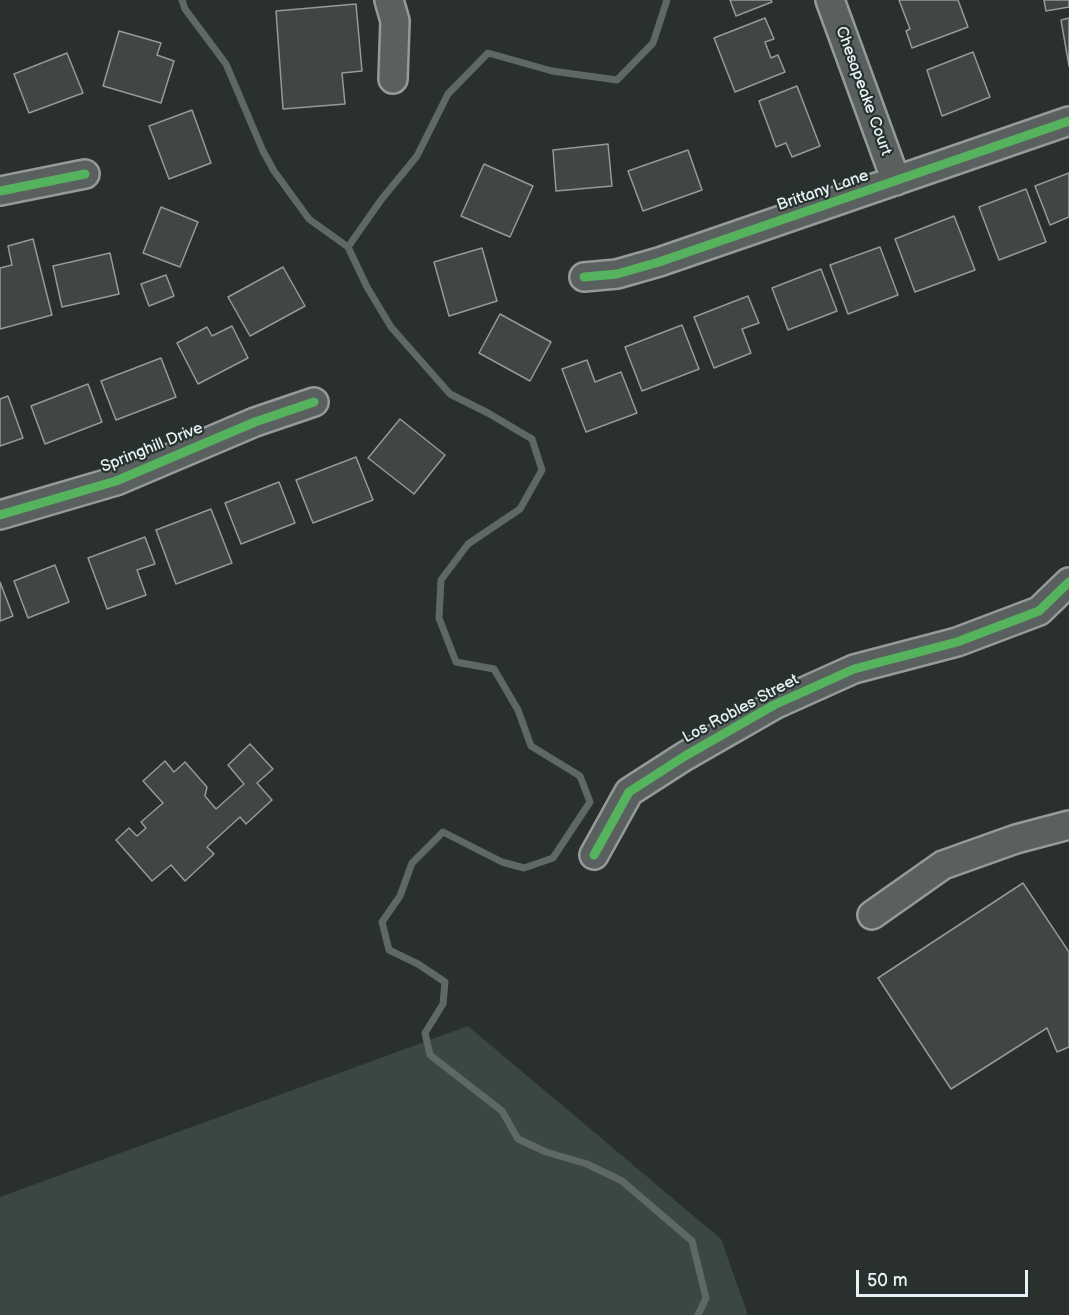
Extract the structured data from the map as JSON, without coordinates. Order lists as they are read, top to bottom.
{
  "streets": {
    "street": [
      "Chesapeake Court",
      "Brittany Lane",
      "Springhill Drive",
      "Los Robles Street"
    ]
  },
  "crossings": [
    ["Chesapeake Court", "Brittany Lane"]
  ],
  "scale_bar": "50 m"
}
